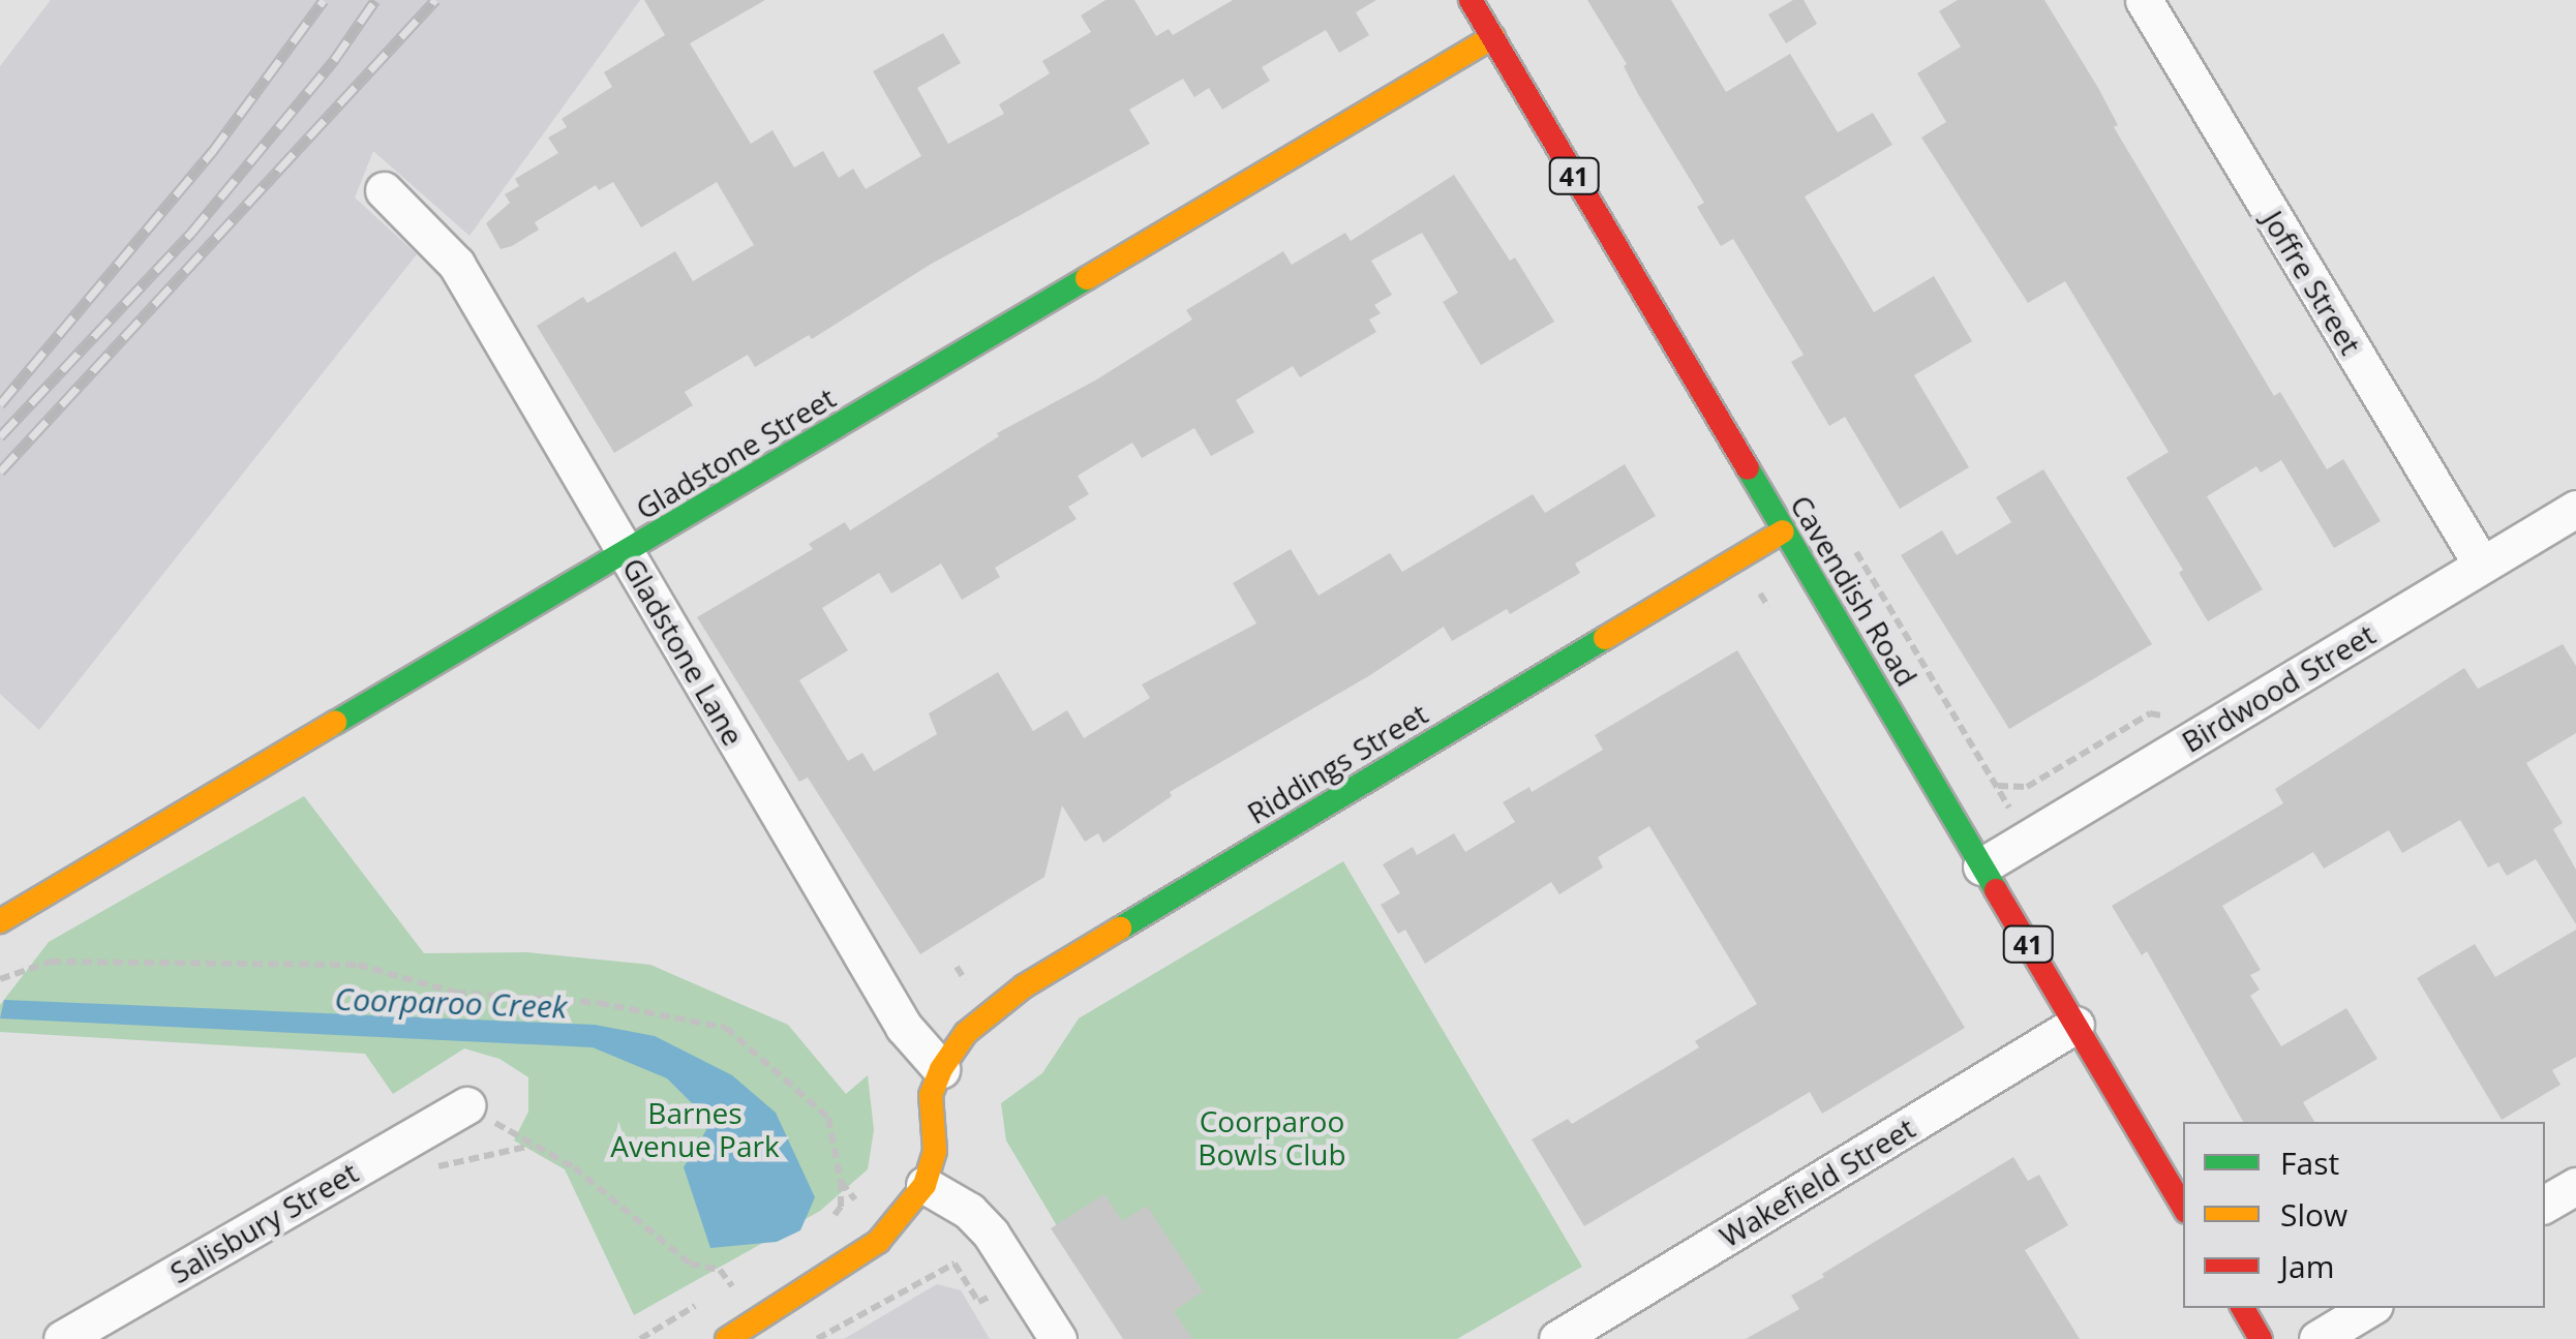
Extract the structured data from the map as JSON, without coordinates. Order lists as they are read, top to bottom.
{
  "streets": {
    "street": [
      "41",
      "Joffre Street",
      "Gladstone Street",
      "Cavendish Road",
      "Gladstone Lane",
      "Birdwood Street",
      "Riddings Street",
      "Wakefield Street",
      "Salisbury Street"
    ]
  },
  "crossings": [
    ["Joffre Street", "Birdwood Street"],
    ["Gladstone Street", "Cavendish Road"],
    ["Gladstone Street", "Gladstone Lane"],
    ["Cavendish Road", "Birdwood Street"],
    ["Cavendish Road", "Riddings Street"],
    ["Cavendish Road", "Wakefield Street"],
    ["Gladstone Lane", "Riddings Street"]
  ],
  "water": ["Coorparoo Creek"],
  "parks": ["Barnes Avenue Park", "Coorparoo Bowls Club"],
  "legend": ["Fast", "Slow", "Jam"]
}
